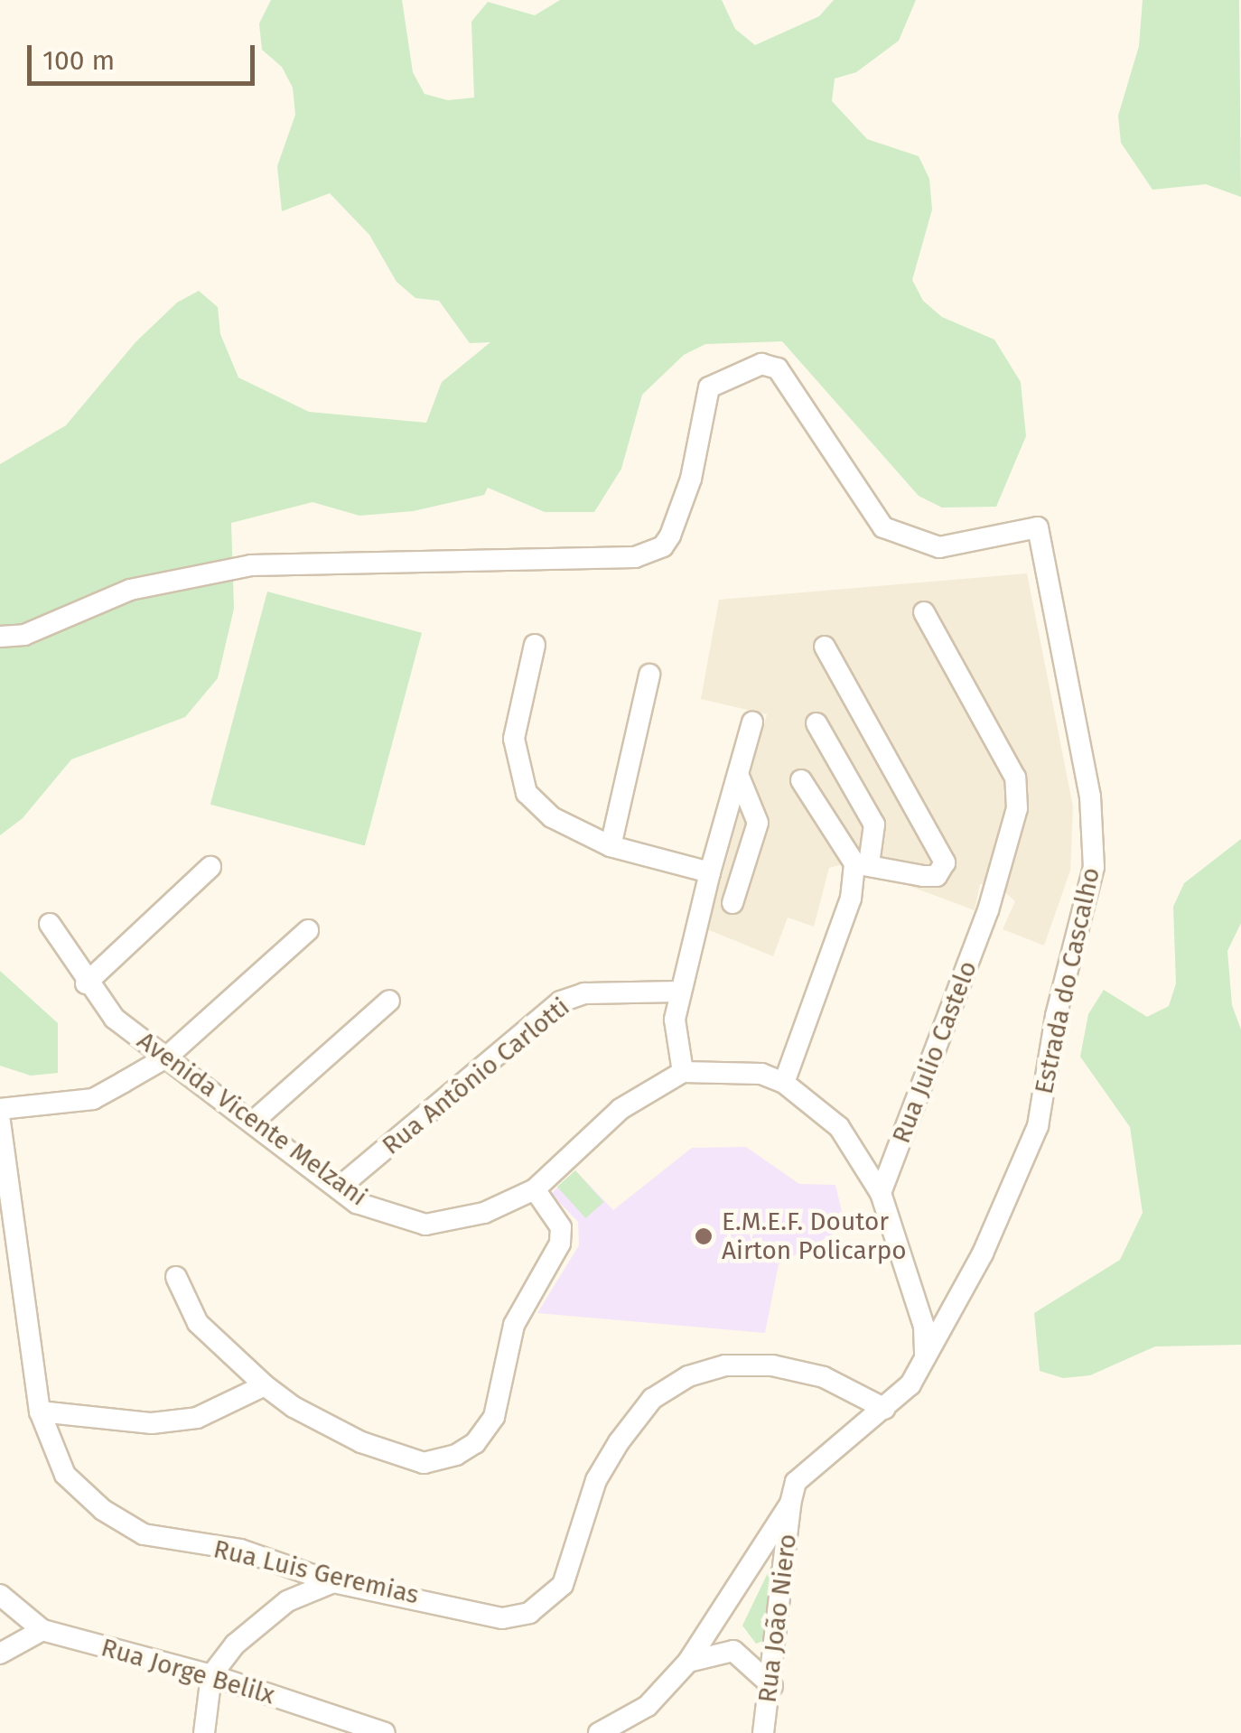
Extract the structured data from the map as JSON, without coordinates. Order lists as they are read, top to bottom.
{
  "streets": {
    "street": [
      "Estrada do Cascalho",
      "Rua Julio Castelo",
      "Rua Antônio Carlotti",
      "Avenida Vicente Melzani",
      "Rua Luis Geremias",
      "Rua João Niero",
      "Rua Jorge Belilx"
    ]
  },
  "crossings": [
    ["Estrada do Cascalho", "Rua Luis Geremias"],
    ["Estrada do Cascalho", "Rua João Niero"],
    ["Rua Antônio Carlotti", "Avenida Vicente Melzani"]
  ],
  "places": ["E.M.E.F. Doutor Airton Policarpo"],
  "scale_bar": "100 m"
}
